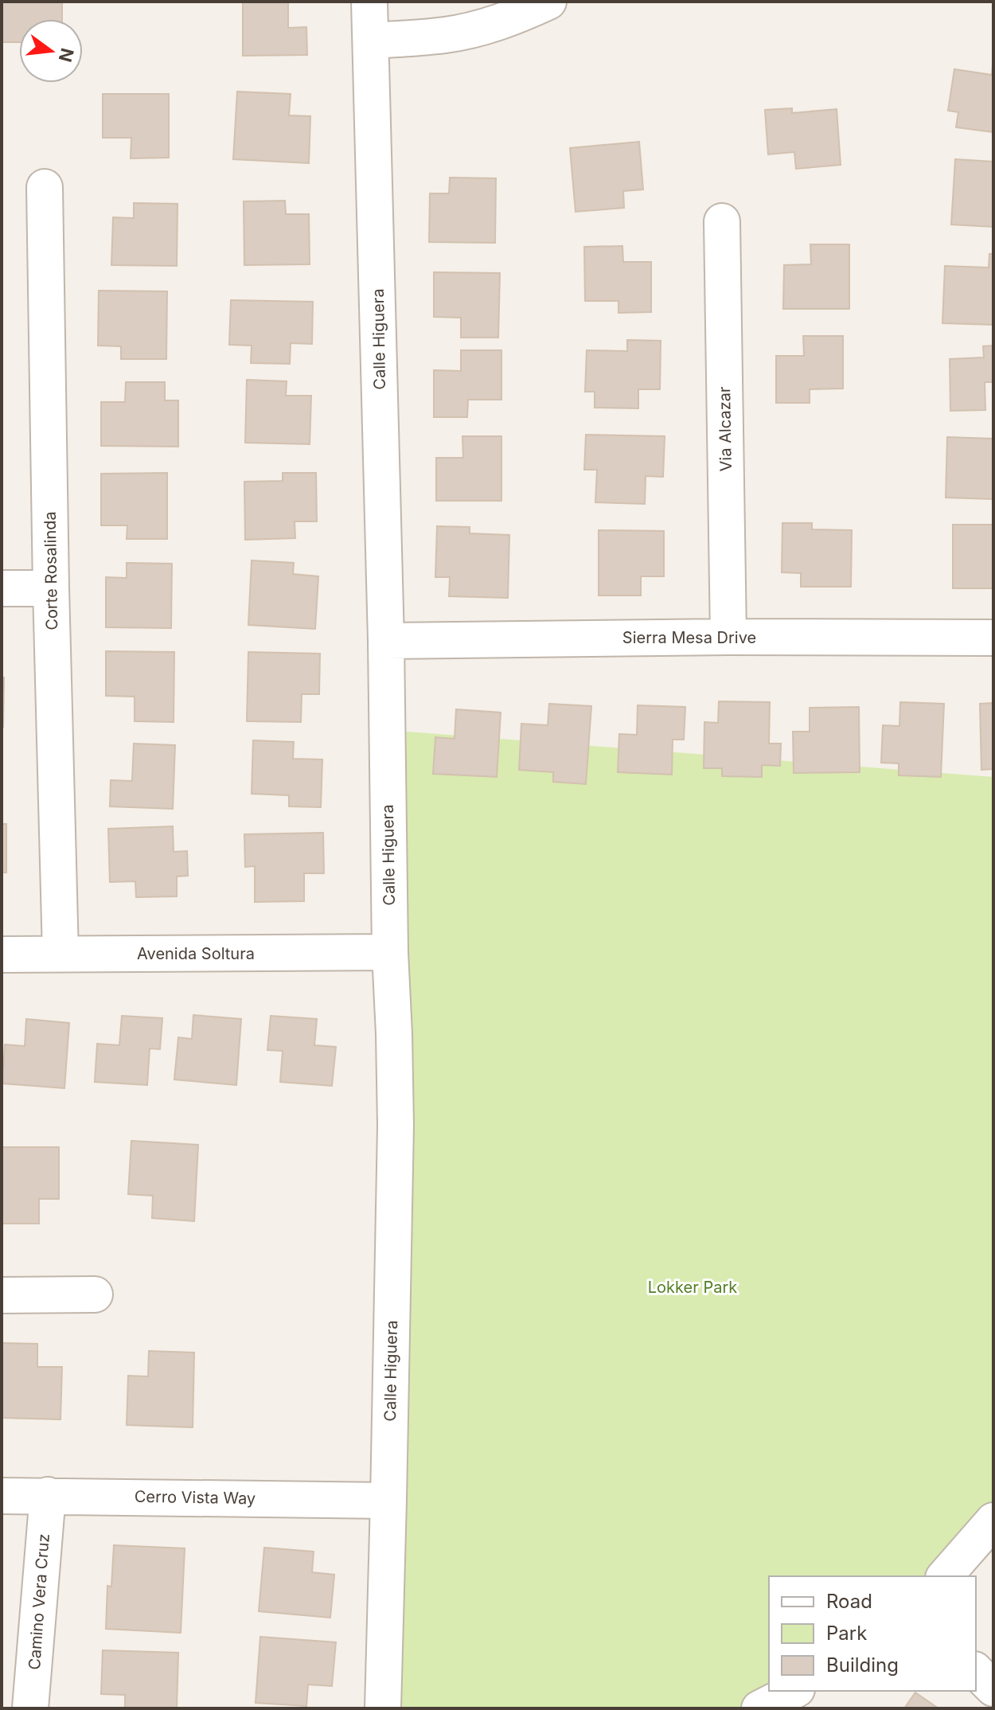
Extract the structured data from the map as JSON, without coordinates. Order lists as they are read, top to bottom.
{
  "streets": {
    "street": [
      "Calle Higuera",
      "Via Alcazar",
      "Corte Rosalinda",
      "Sierra Mesa Drive",
      "Avenida Soltura",
      "Cerro Vista Way",
      "Camino Vera Cruz"
    ]
  },
  "crossings": [
    ["Calle Higuera", "Sierra Mesa Drive"],
    ["Calle Higuera", "Avenida Soltura"],
    ["Calle Higuera", "Cerro Vista Way"],
    ["Via Alcazar", "Sierra Mesa Drive"],
    ["Corte Rosalinda", "Avenida Soltura"],
    ["Cerro Vista Way", "Camino Vera Cruz"]
  ],
  "parks": ["Lokker Park"],
  "legend": ["Road", "Park", "Building"],
  "north": "right"
}
